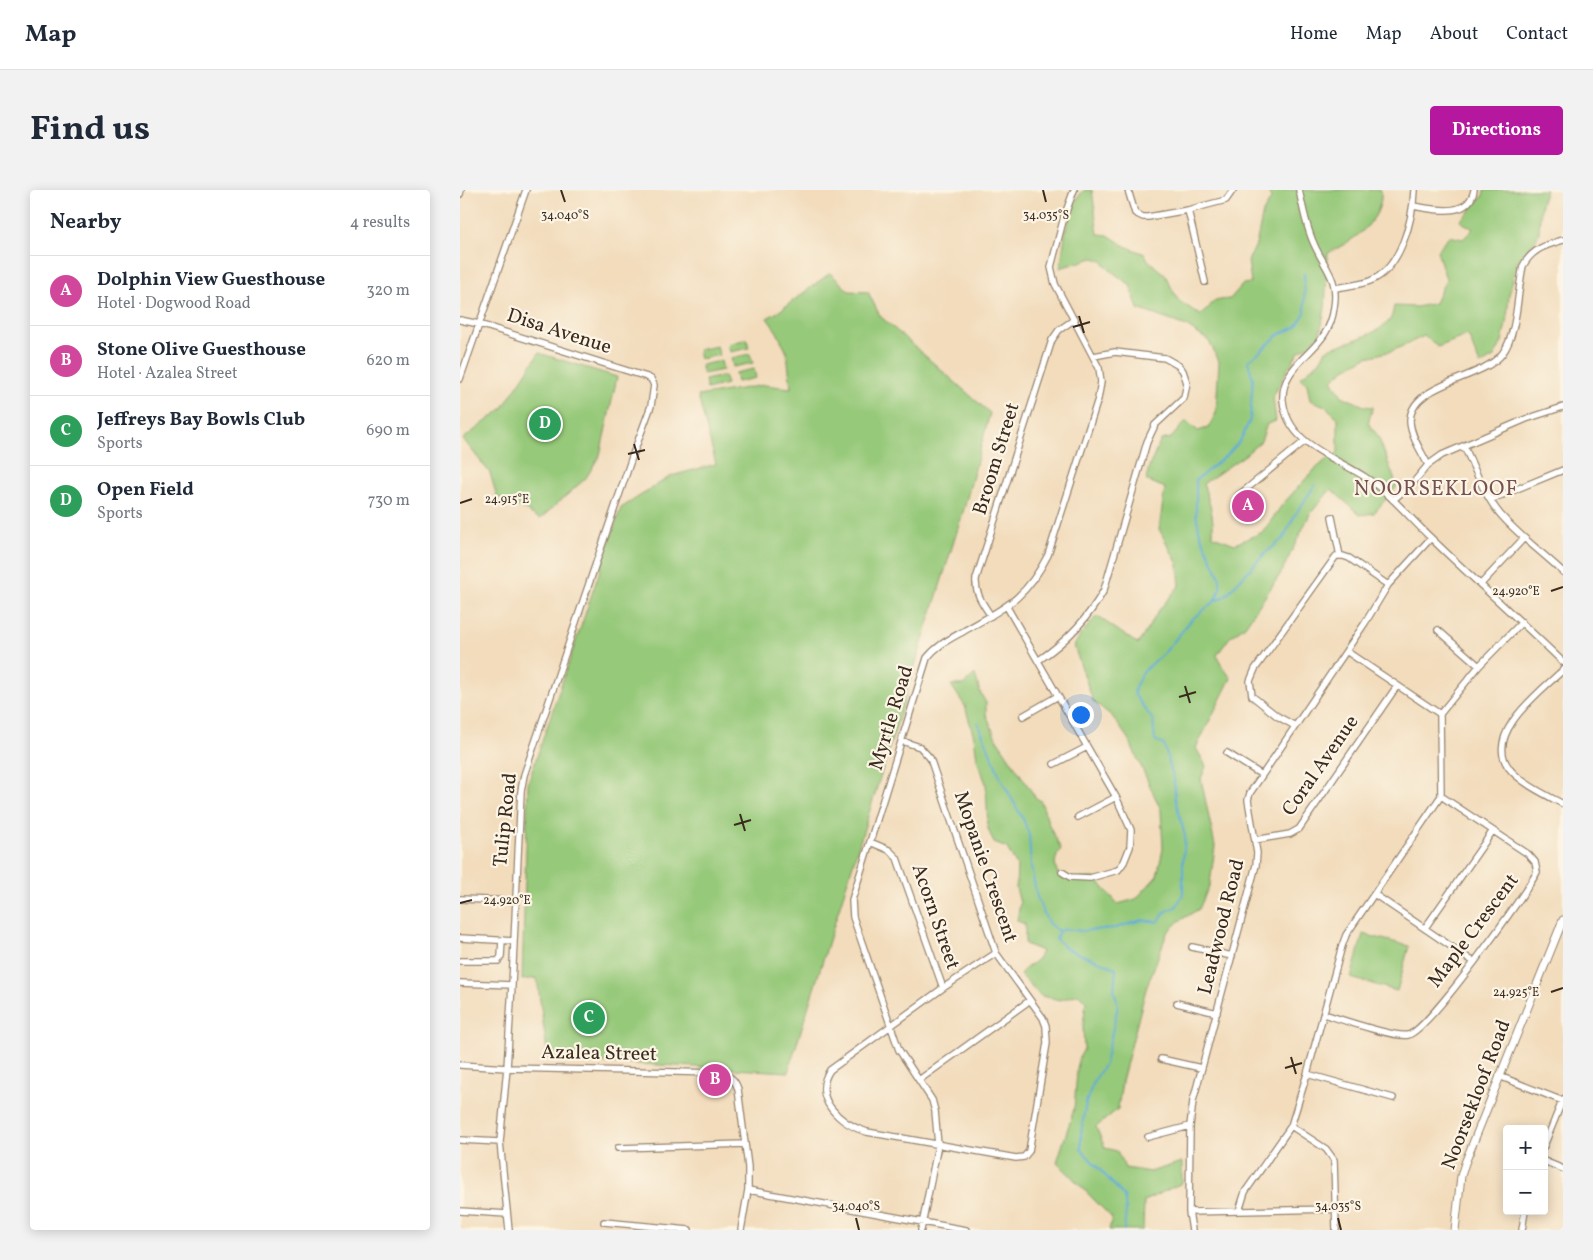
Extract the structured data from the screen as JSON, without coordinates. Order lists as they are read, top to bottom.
{
  "streets": {
    "street": [
      "Disa Avenue",
      "Broom Street",
      "Myrtle Road",
      "Coral Avenue",
      "Tulip Road",
      "Mopanie Crescent",
      "Acorn Street",
      "Leadwood Road",
      "Maple Crescent",
      "Azalea Street",
      "Noorsekloof Road"
    ]
  },
  "crossings": [
    ["Disa Avenue", "Tulip Road"],
    ["Broom Street", "Myrtle Road"],
    ["Myrtle Road", "Mopanie Crescent"],
    ["Myrtle Road", "Acorn Street"],
    ["Coral Avenue", "Leadwood Road"],
    ["Tulip Road", "Azalea Street"]
  ],
  "districts": ["NOORSEKLOOF"],
  "page": {
    "header": "Map",
    "nav": [
      "Home",
      "Map",
      "About",
      "Contact"
    ],
    "title": "Find us",
    "buttons": "Directions",
    "heading": ["Nearby", "4 results"],
    "list": [
      {
        "mark": "A",
        "name": "Dolphin View Guesthouse",
        "note": "Hotel · Dogwood Road",
        "value": "320 m"
      },
      {
        "mark": "B",
        "name": "Stone Olive Guesthouse",
        "note": "Hotel · Azalea Street",
        "value": "620 m"
      },
      {
        "mark": "C",
        "name": "Jeffreys Bay Bowls Club",
        "note": "Sports",
        "value": "690 m"
      },
      {
        "mark": "D",
        "name": "Open Field",
        "note": "Sports",
        "value": "730 m"
      }
    ],
    "pins": [
      "D",
      "A",
      "C",
      "B"
    ],
    "map_buttons": ["+", "−"]
  },
  "coordinates": [
    "34.040°S",
    "34.035°S",
    "24.915°E",
    "24.920°E",
    "24.925°E"
  ]
}
